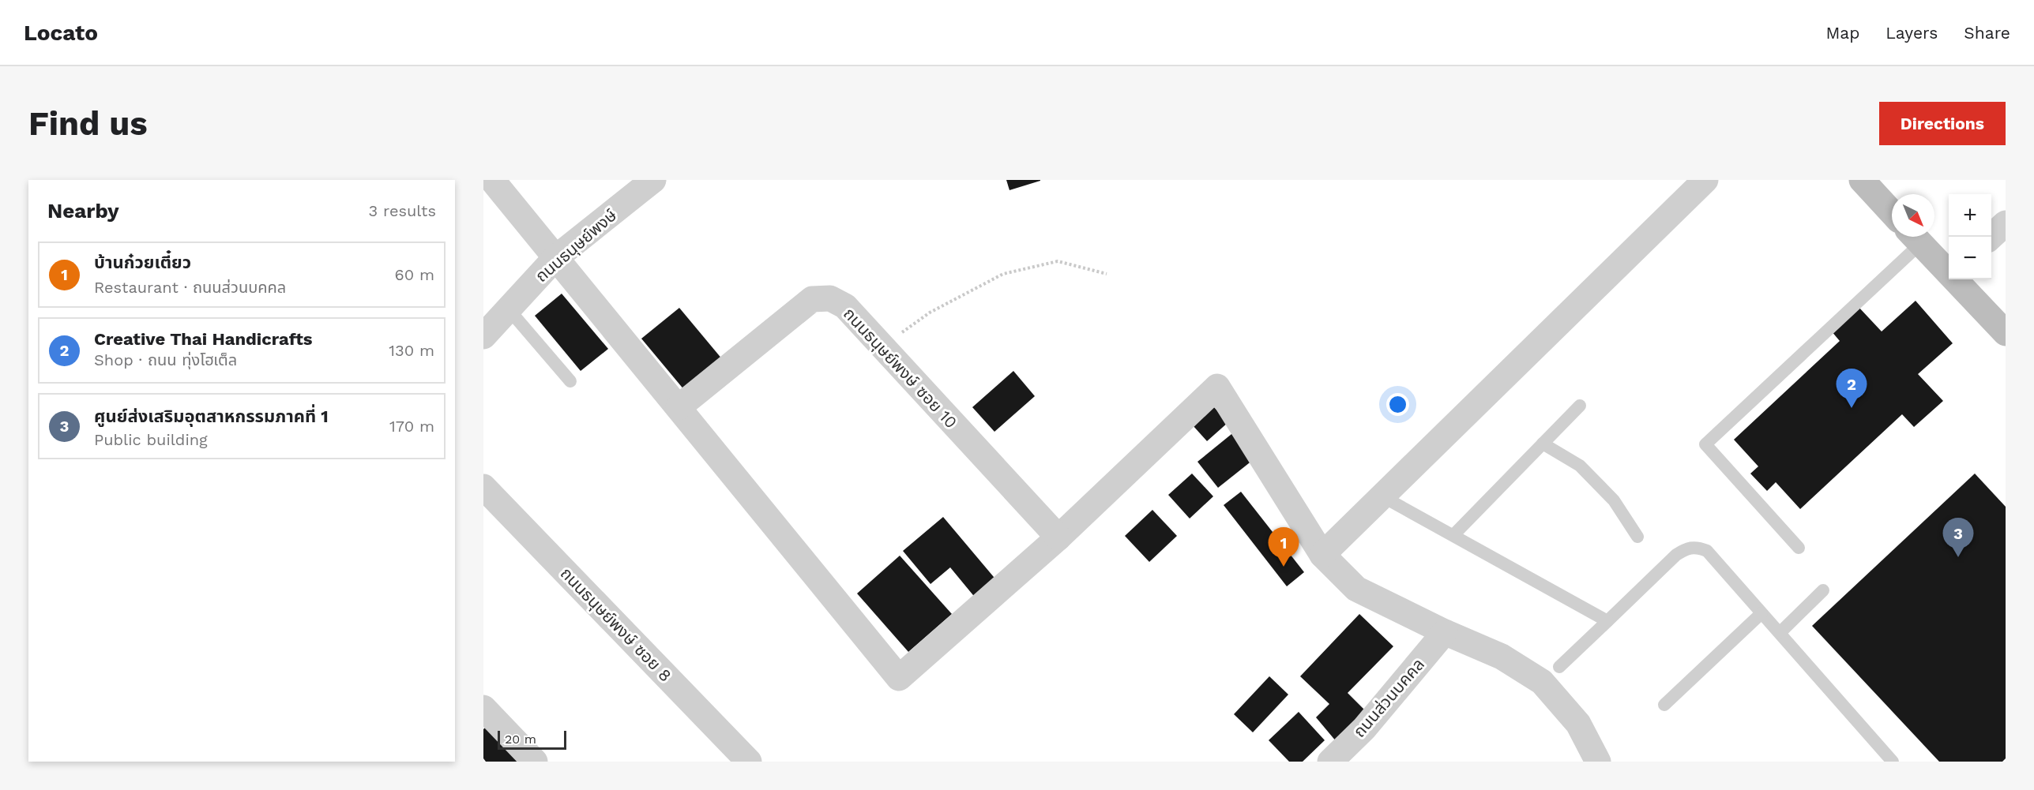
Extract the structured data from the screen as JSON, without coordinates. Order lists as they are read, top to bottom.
{
  "streets": {
    "street": [
      "ถนนธนุษย์พงษ์",
      "ถนนธนุษย์พงษ์ ซอย 10",
      "ถนนธนุษย์พงษ์ ซอย 8",
      "ถนนส่วนบคคล"
    ]
  },
  "scale_bar": "20 m",
  "north": "bottom right",
  "page": {
    "header": "Locato",
    "nav": ["Map", "Layers", "Share"],
    "buttons": "Directions",
    "title": "Find us",
    "heading": ["Nearby", "3 results"],
    "map_buttons": ["+", "−"],
    "list": [
      {
        "mark": "1",
        "name": "บ้านก๋วยเตี๋ยว",
        "note": "Restaurant · ถนนส่วนบคคล",
        "value": "60 m"
      },
      {
        "mark": "2",
        "name": "Creative Thai Handicrafts",
        "note": "Shop · ถนน ทุ่งโฮเต็ล",
        "value": "130 m"
      },
      {
        "mark": "3",
        "name": "ศูนย์ส่งเสริมอุตสาหกรรมภาคที่ 1",
        "note": "Public building",
        "value": "170 m"
      }
    ],
    "pins": ["2", "3", "1"],
    "scale": "20 m"
  }
}
